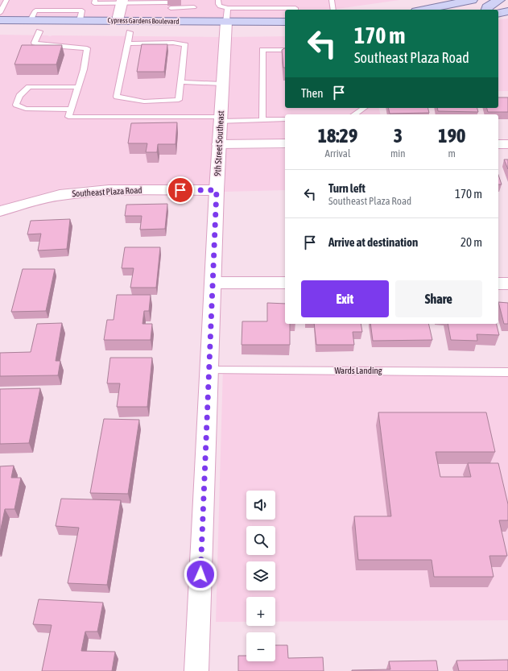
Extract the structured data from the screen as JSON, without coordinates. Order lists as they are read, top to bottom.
{
  "streets": {
    "main road": ["Cypress Gardens Boulevard"],
    "street": ["9th Street Southeast", "Southeast Plaza Road"],
    "lane": ["Wards Landing"]
  },
  "crossings": [
    ["Cypress Gardens Boulevard", "9th Street Southeast"],
    ["9th Street Southeast", "Southeast Plaza Road"],
    ["9th Street Southeast", "Wards Landing"]
  ],
  "page": {
    "turn": ["170 m", "Southeast Plaza Road"],
    "then": "Then",
    "eta": [
      "18:29",
      "Arrival",
      "3",
      "min",
      "190",
      "m"
    ],
    "list": [
      {
        "name": "Turn left",
        "note": "Southeast Plaza Road",
        "value": "170 m"
      },
      {
        "name": "Arrive at destination",
        "value": "20 m"
      }
    ],
    "buttons": ["Exit", "Share"],
    "map_buttons": ["+", "−"]
  }
}
